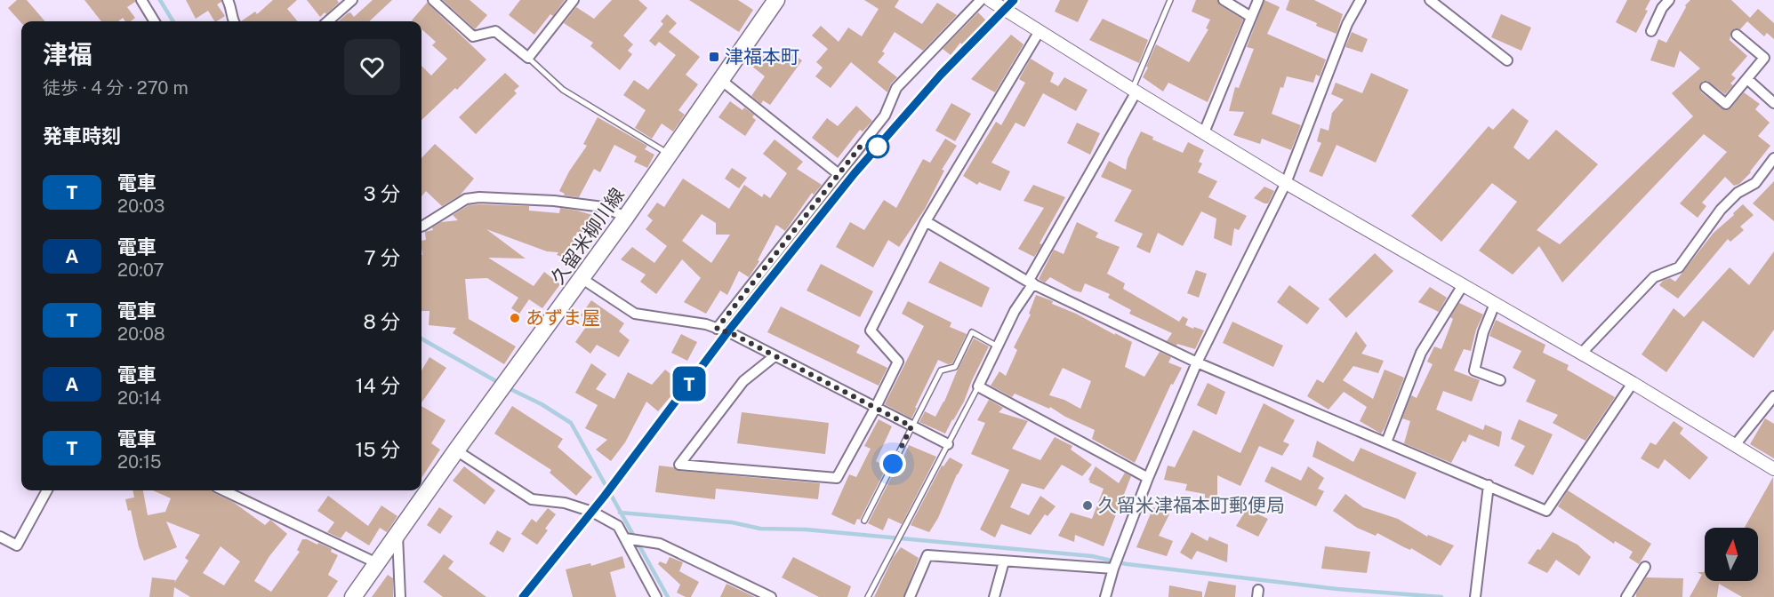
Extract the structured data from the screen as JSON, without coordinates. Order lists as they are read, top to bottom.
{
  "streets": {
    "main road": ["久留米柳川線"]
  },
  "places": {
    "transit": ["津福本町"],
    "other": ["あずま屋", "久留米津福本町郵便局"]
  },
  "north": "top",
  "page": {
    "on_map": "T",
    "heading": [
      ["津福", "徒歩 · 4 分 · 270 m"],
      "発車時刻"
    ],
    "list": [
      {
        "mark": "T",
        "name": "電車",
        "note": "20:03",
        "value": "3 分"
      },
      {
        "mark": "A",
        "name": "電車",
        "note": "20:07",
        "value": "7 分"
      },
      {
        "mark": "T",
        "name": "電車",
        "note": "20:08",
        "value": "8 分"
      },
      {
        "mark": "A",
        "name": "電車",
        "note": "20:14",
        "value": "14 分"
      },
      {
        "mark": "T",
        "name": "電車",
        "note": "20:15",
        "value": "15 分"
      }
    ]
  }
}
